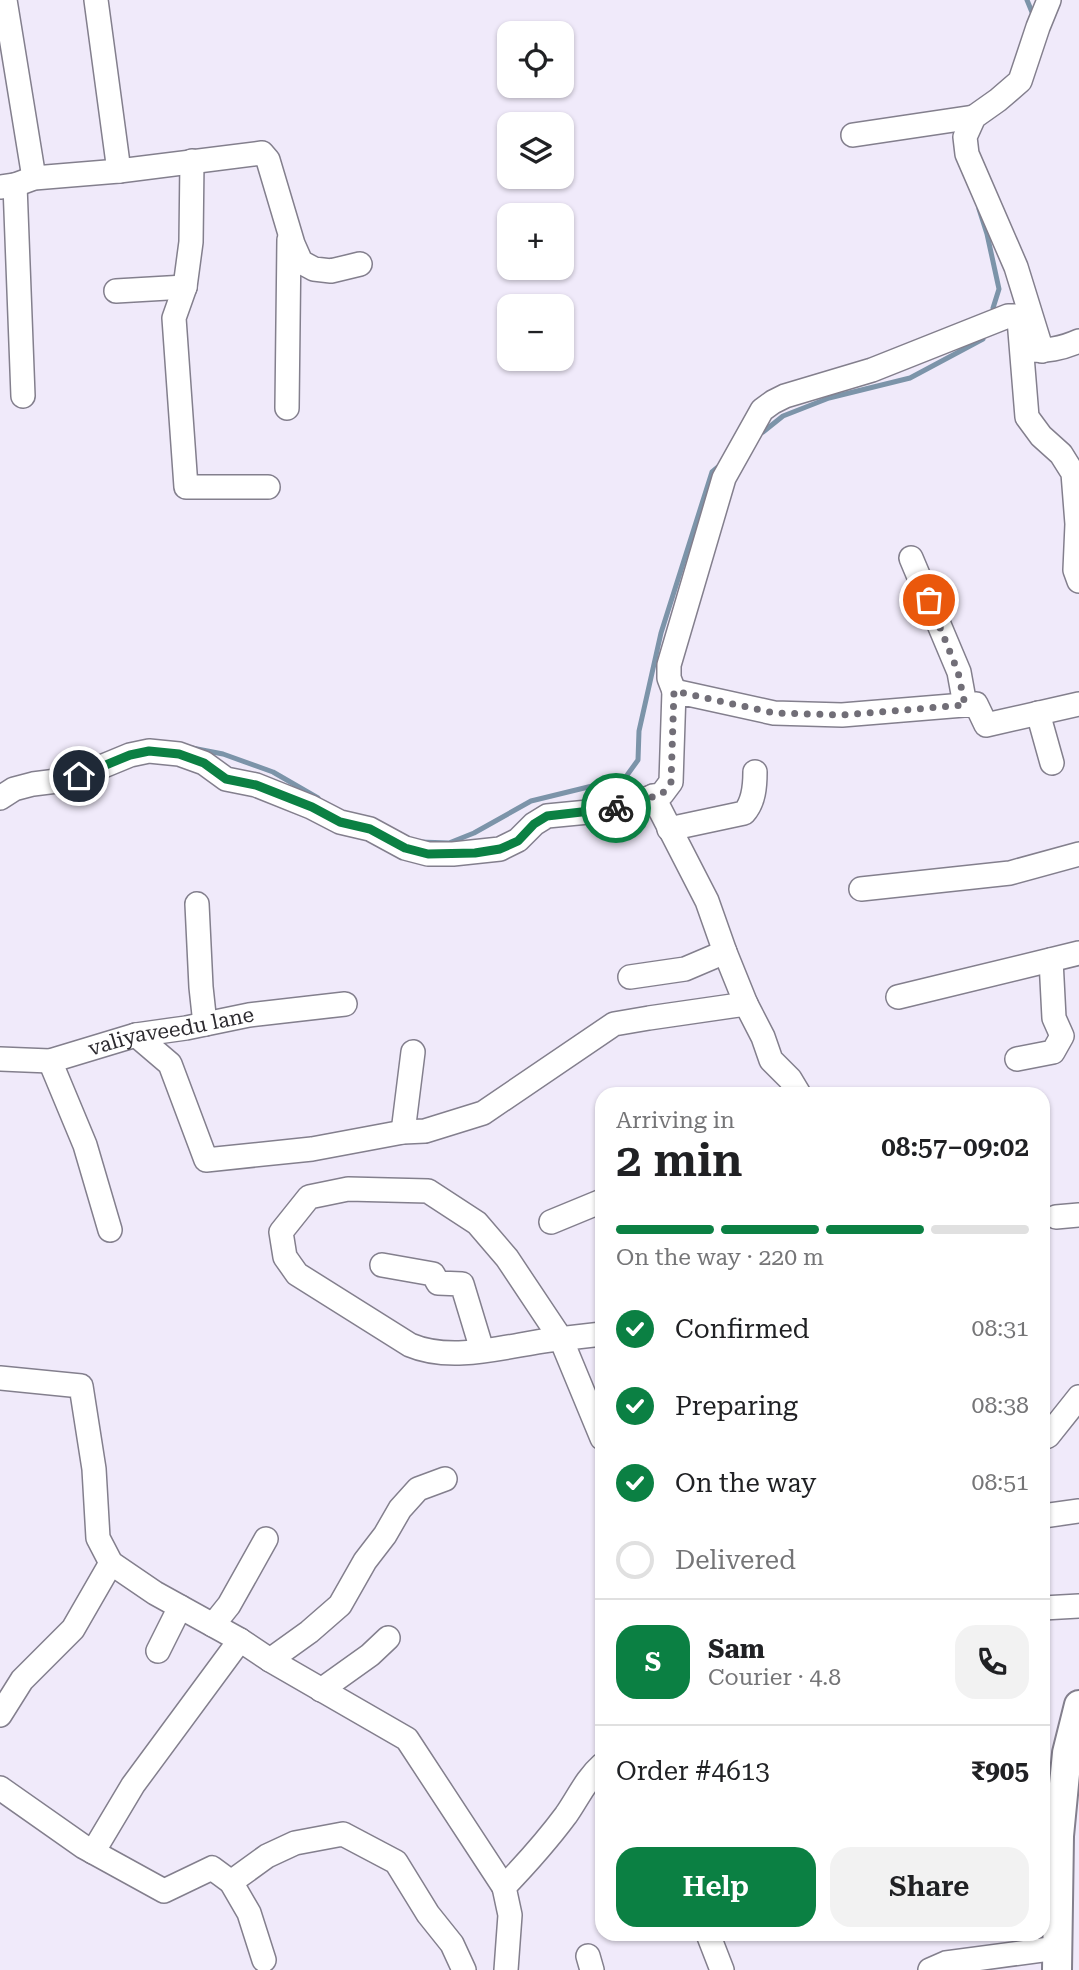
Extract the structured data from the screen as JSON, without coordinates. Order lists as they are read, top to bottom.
{
  "streets": {
    "street": ["valiyaveedu lane"]
  },
  "page": {
    "map_buttons": ["+", "−"],
    "heading": ["2 min", "Arriving in", "08:57–09:02"],
    "panel": [
      "Sam",
      "Courier · 4.8",
      "Order #4613",
      "₹905"
    ],
    "bar": "On the way · 220 m",
    "list": [
      ["Confirmed", "08:31"],
      ["Preparing", "08:38"],
      ["On the way", "08:51"],
      "Delivered"
    ],
    "round": "S",
    "buttons": ["Help", "Share"]
  }
}
